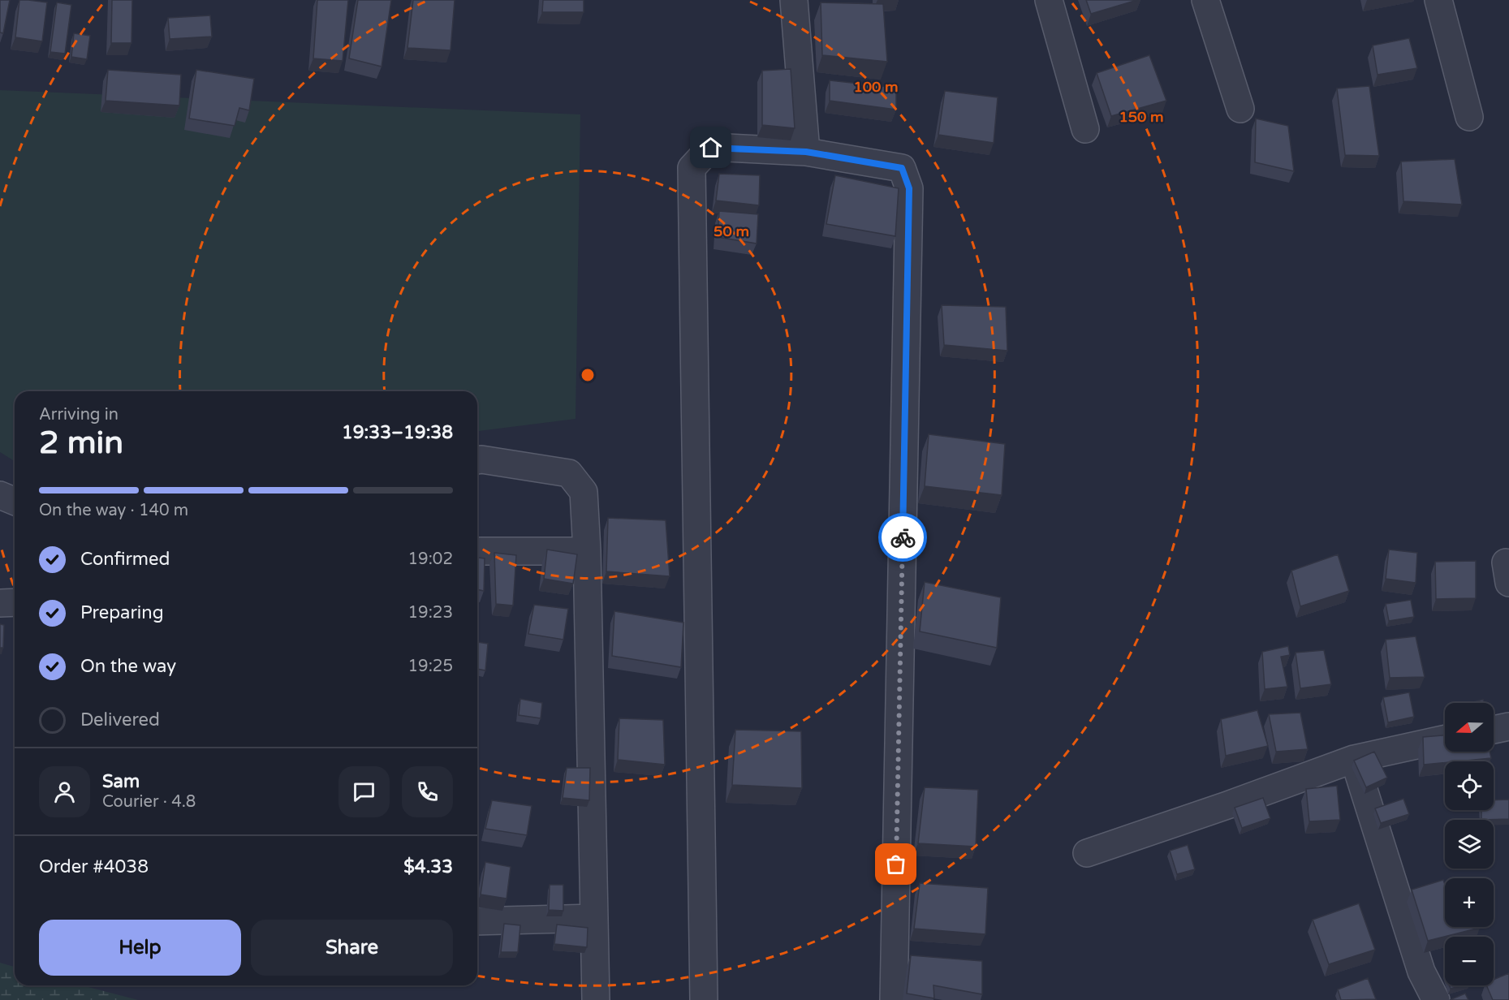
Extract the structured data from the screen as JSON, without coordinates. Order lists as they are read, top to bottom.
{
  "north": "left",
  "page": {
    "heading": ["2 min", "Arriving in", "19:33–19:38"],
    "panel": [
      "Sam",
      "Courier · 4.8",
      "Order #4038",
      "$4.33"
    ],
    "bar": "On the way · 140 m",
    "list": [
      ["Confirmed", "19:02"],
      ["Preparing", "19:23"],
      ["On the way", "19:25"],
      "Delivered"
    ],
    "map_buttons": ["+", "−"],
    "buttons": ["Help", "Share"]
  },
  "rings": ["100 m", "150 m", "50 m"]
}
